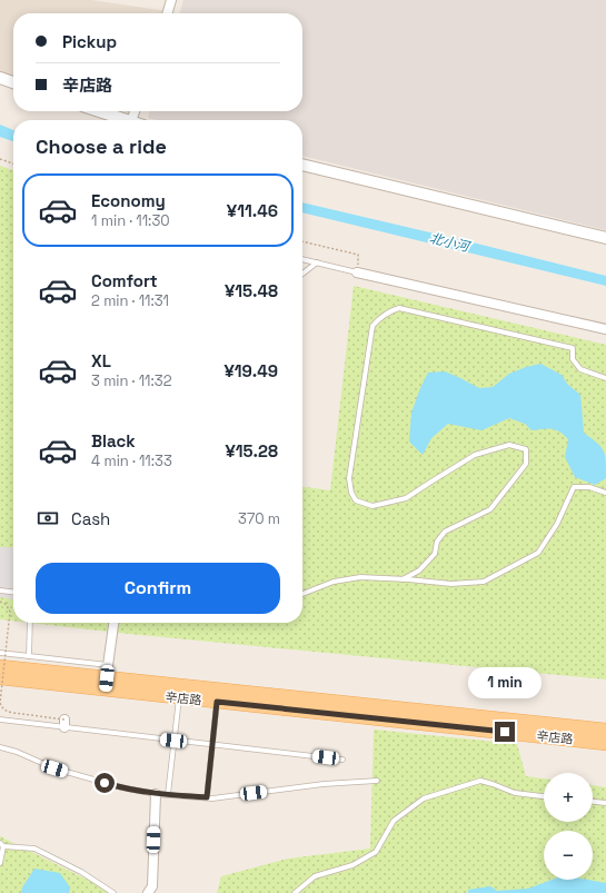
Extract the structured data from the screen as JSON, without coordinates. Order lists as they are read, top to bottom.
{
  "streets": {
    "main road": ["辛店路"]
  },
  "water": ["北小河"],
  "page": {
    "banner": ["Pickup", "辛店路"],
    "heading": "Choose a ride",
    "list": [
      {
        "name": "Economy",
        "note": "1 min · 11:30",
        "value": "¥11.46"
      },
      {
        "name": "Comfort",
        "note": "2 min · 11:31",
        "value": "¥15.48"
      },
      {
        "name": "XL",
        "note": "3 min · 11:32",
        "value": "¥19.49"
      },
      {
        "name": "Black",
        "note": "4 min · 11:33",
        "value": "¥15.28"
      }
    ],
    "pay": ["Cash", "370 m"],
    "buttons": "Confirm",
    "bubble": "1 min",
    "map_buttons": ["+", "−"]
  }
}
